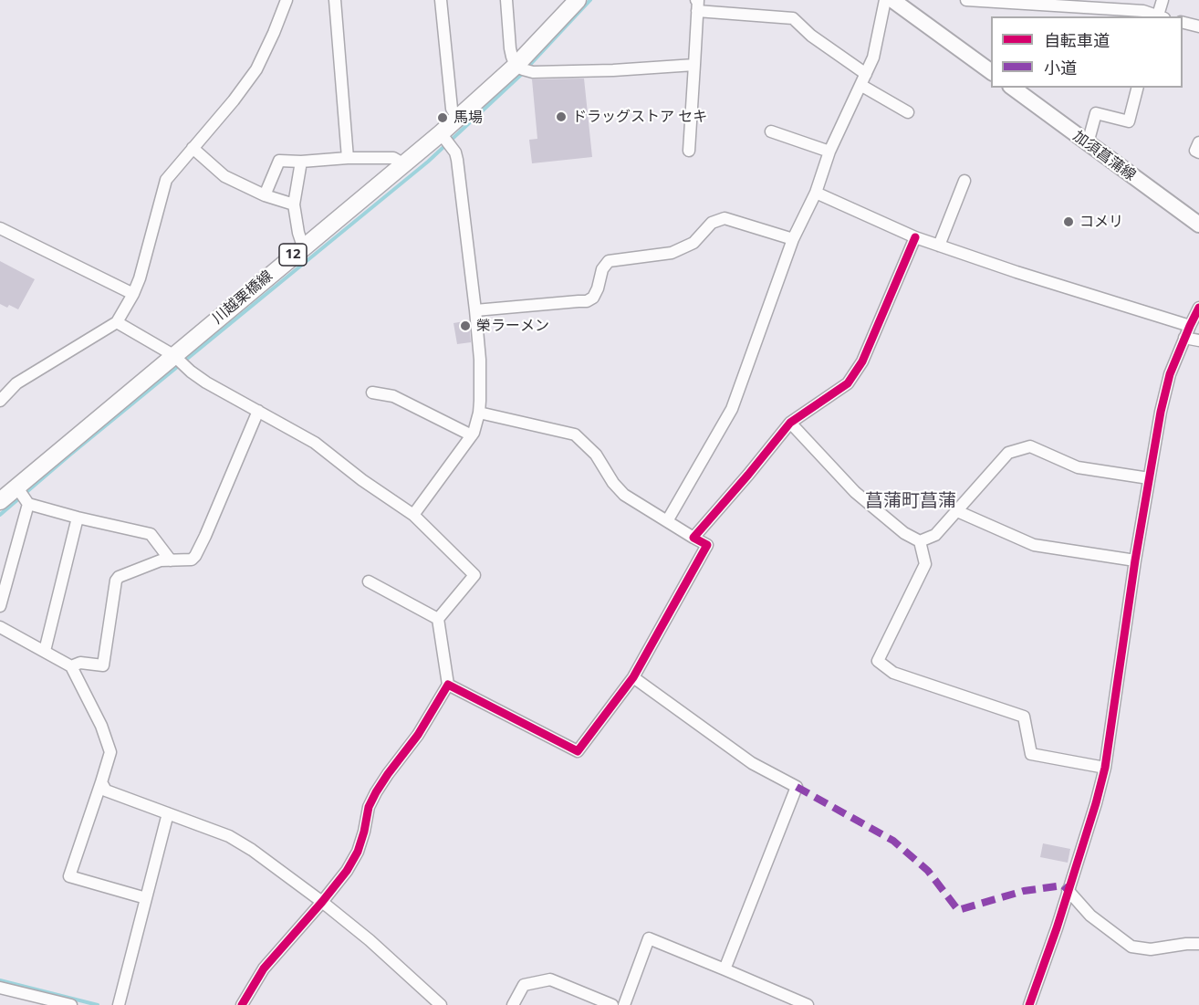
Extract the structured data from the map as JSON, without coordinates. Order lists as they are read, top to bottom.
{
  "streets": {
    "main road": ["加須菖蒲線", "12", "川越栗橋線"]
  },
  "districts": ["菖蒲町菖蒲"],
  "places": [
    "ドラッグストア セキ",
    "馬場",
    "コメリ",
    "榮ラーメン"
  ],
  "legend": ["自転車道", "小道"]
}
